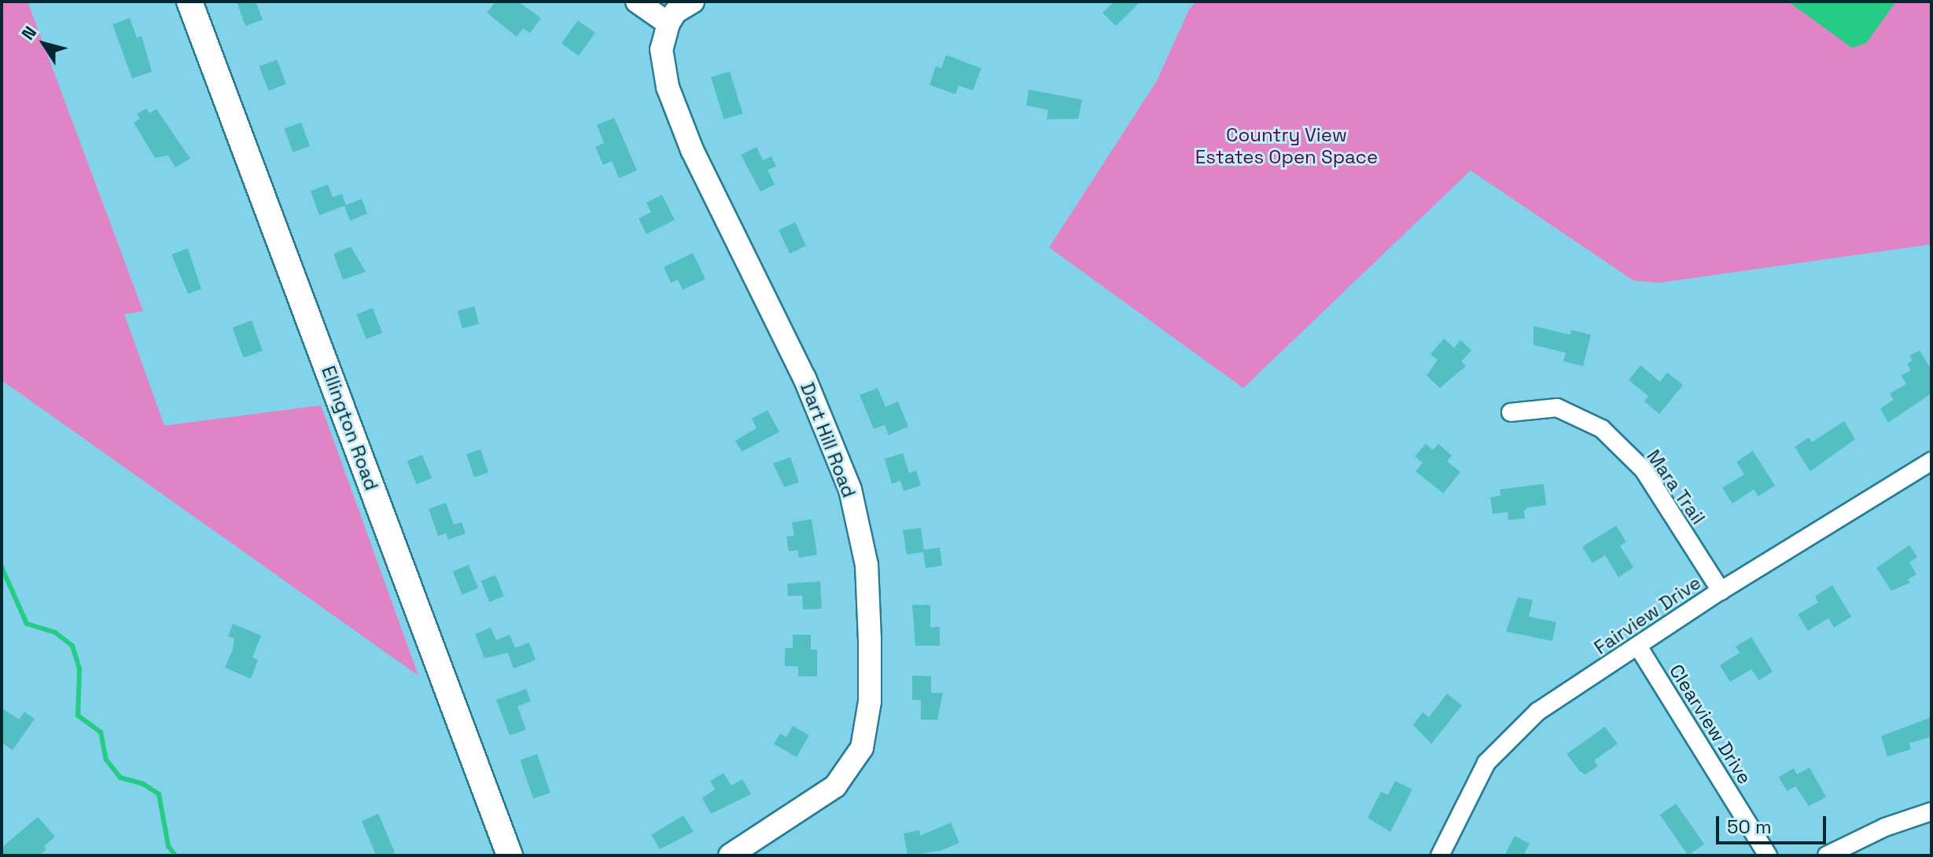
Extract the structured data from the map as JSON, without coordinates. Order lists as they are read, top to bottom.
{
  "streets": {
    "main road": ["Ellington Road"],
    "street": [
      "Dart Hill Road",
      "Mara Trail",
      "Fairview Drive",
      "Clearview Drive"
    ]
  },
  "crossings": [
    ["Mara Trail", "Fairview Drive"],
    ["Fairview Drive", "Clearview Drive"]
  ],
  "parks": ["Country View Estates Open Space"],
  "scale_bar": "50 m",
  "north": "top left"
}
